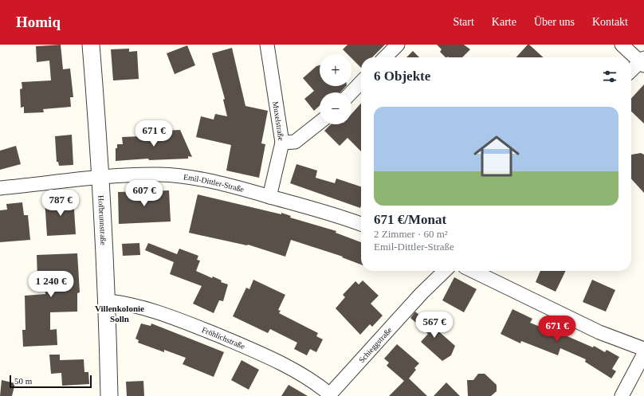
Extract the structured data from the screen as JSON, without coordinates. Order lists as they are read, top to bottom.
{
  "streets": {
    "street": [
      "Muxelstraße",
      "Emil-Dittler-Straße",
      "Hofbrunnstraße",
      "Fröhlichstraße",
      "Schieggstraße"
    ]
  },
  "crossings": [
    ["Muxelstraße", "Emil-Dittler-Straße"],
    ["Emil-Dittler-Straße", "Hofbrunnstraße"],
    ["Hofbrunnstraße", "Fröhlichstraße"],
    ["Fröhlichstraße", "Schieggstraße"]
  ],
  "districts": ["Villenkolonie Solln"],
  "scale_bar": "50 m",
  "page": {
    "header": "Homiq",
    "nav": [
      "Start",
      "Karte",
      "Über uns",
      "Kontakt"
    ],
    "map_buttons": ["+", "−"],
    "heading": "6 Objekte",
    "list": [
      {
        "name": "671 €/Monat",
        "note": "2 Zimmer · 60 m² · Emil-Dittler-Straße"
      }
    ],
    "price": [
      "671 €",
      "607 €",
      "787 €",
      "1 240 €",
      "567 €",
      "671 €"
    ],
    "scale": "50 m"
  }
}
